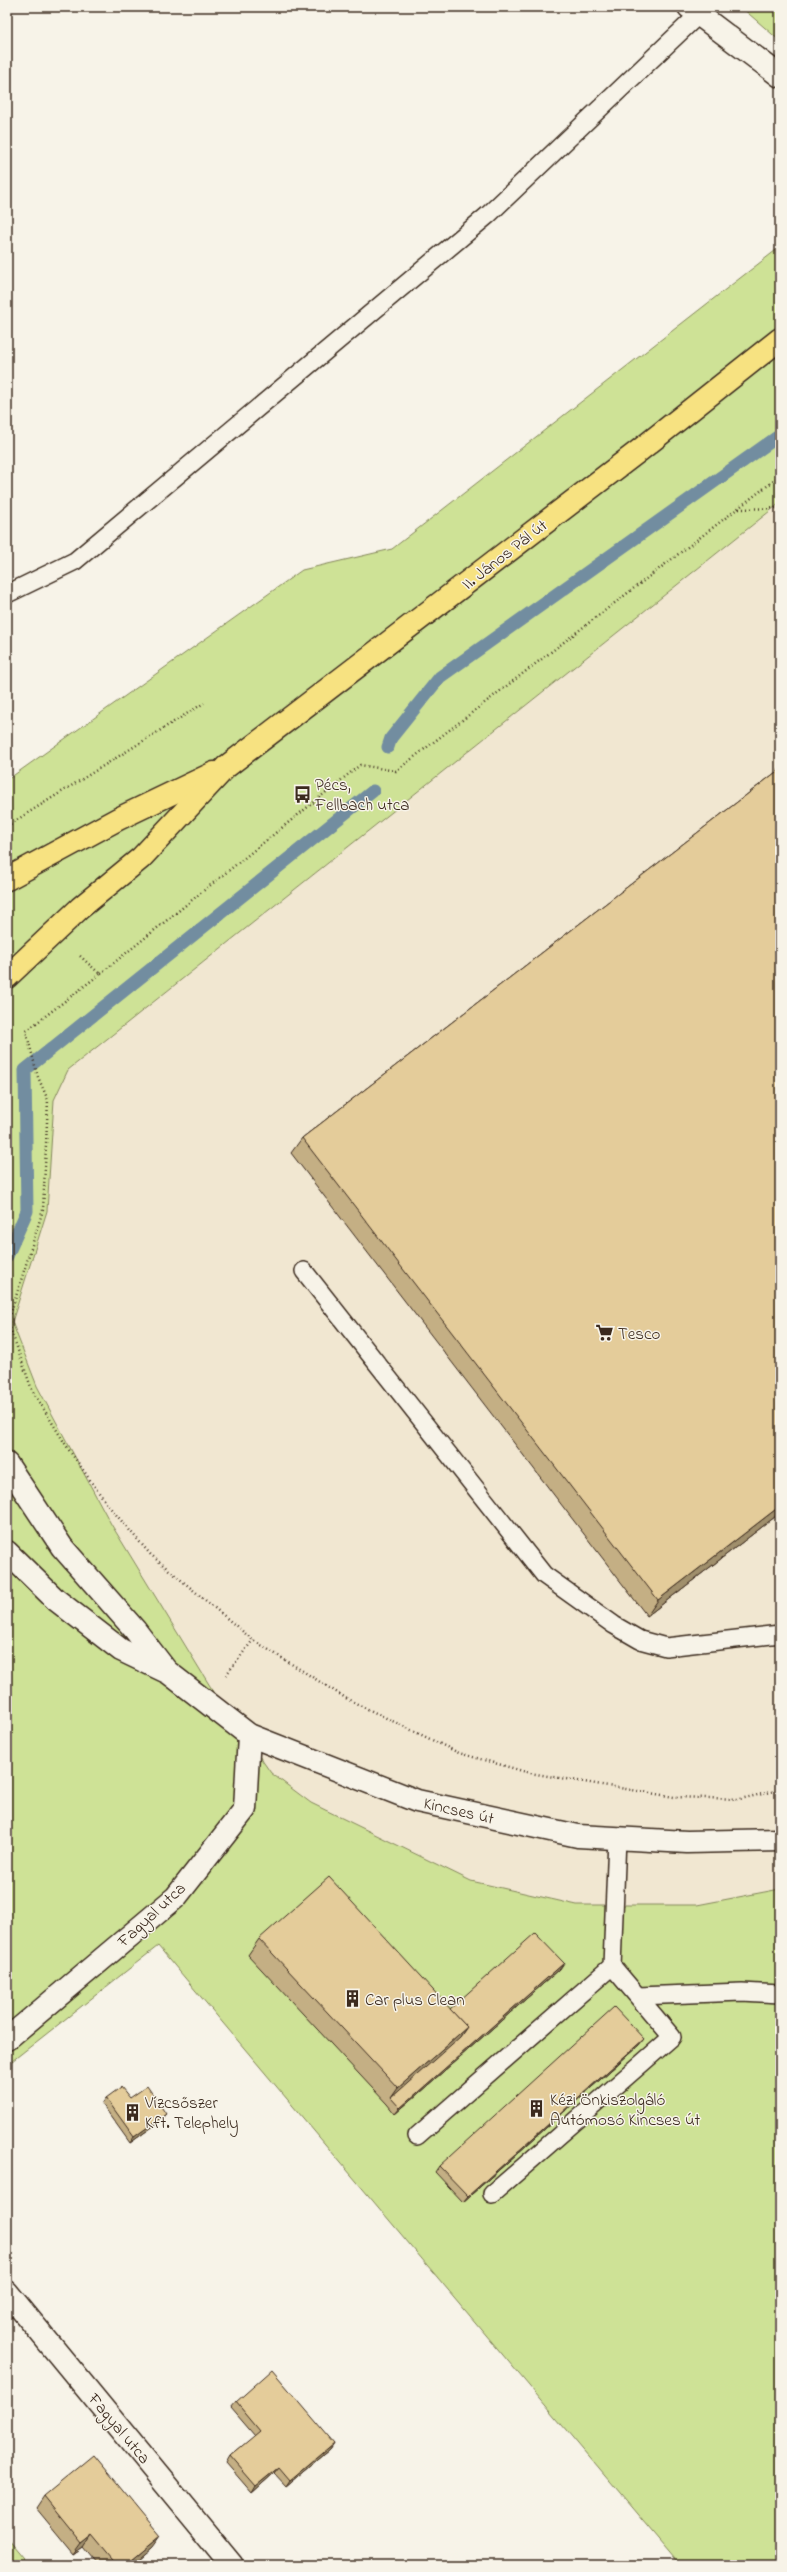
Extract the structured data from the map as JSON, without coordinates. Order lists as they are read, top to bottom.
{
  "streets": {
    "main road": ["II. János Pál út"],
    "street": ["Kincses út", "Fagyal utca"]
  },
  "crossings": [
    ["Kincses út", "Fagyal utca"]
  ],
  "places": {
    "bus stop": ["Pécs, Fellbach utca"],
    "supermarket": ["Tesco"],
    "building": ["Car plus Clean", "Kézi Önkiszolgáló Autómosó Kincses út", "Vízcsőszer Kft. Telephely"]
  }
}
